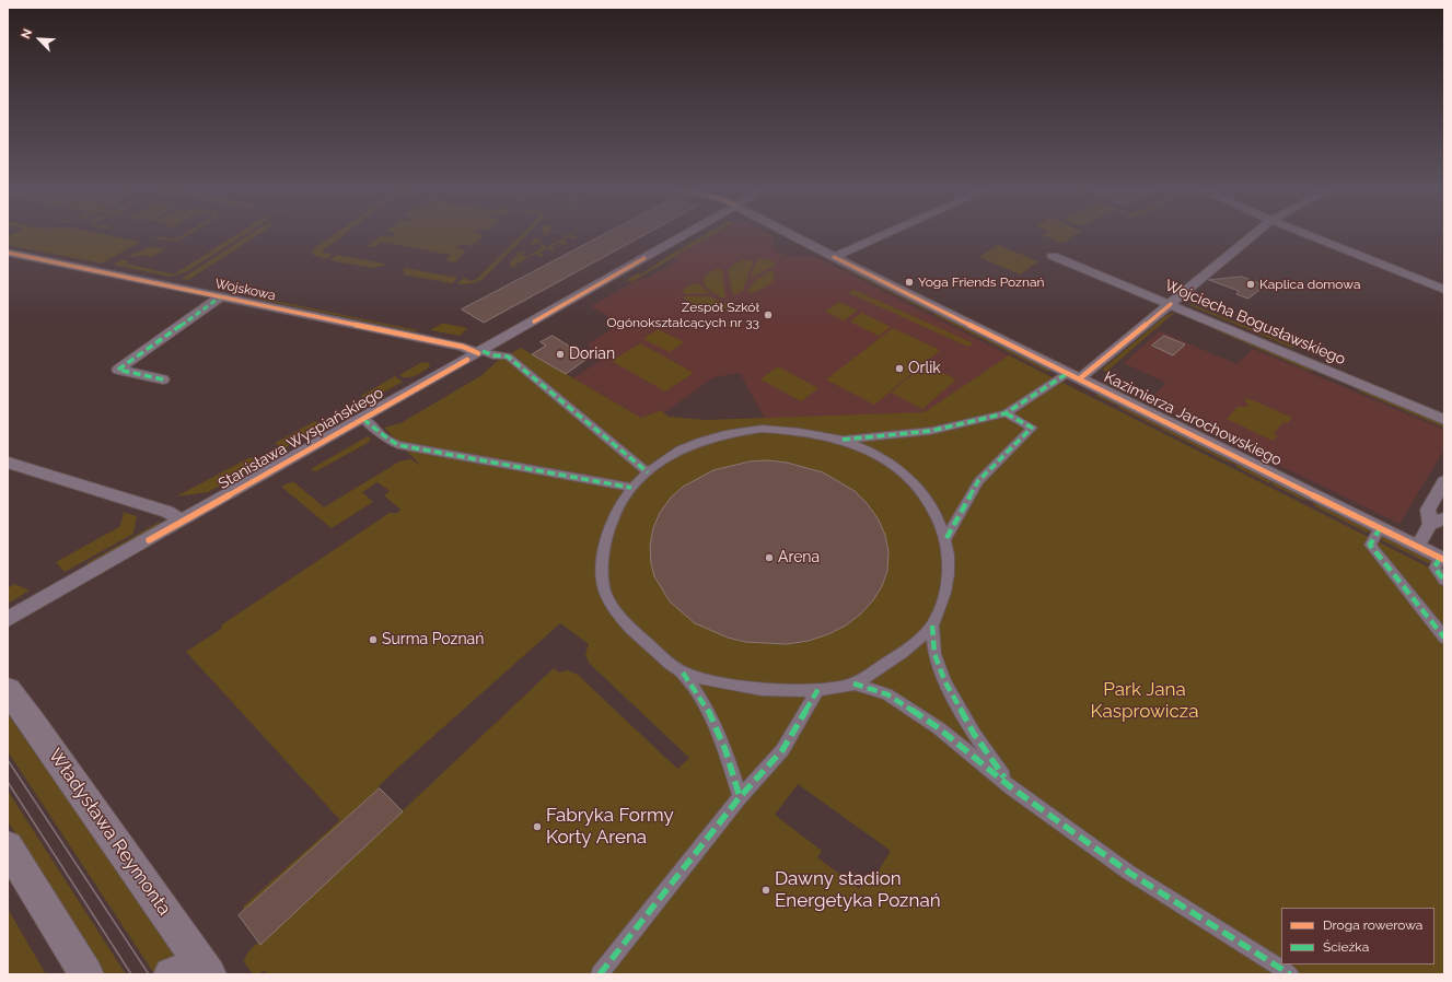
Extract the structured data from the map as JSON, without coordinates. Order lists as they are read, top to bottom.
{
  "streets": {
    "main road": ["Władysława Reymonta"],
    "street": [
      "Wojskowa",
      "Wojciecha Bogusławskiego",
      "Kazimierza Jarochowskiego",
      "Stanisława Wyspiańskiego"
    ]
  },
  "crossings": [
    ["Wojskowa", "Stanisława Wyspiańskiego"]
  ],
  "parks": ["Park Jana Kasprowicza"],
  "places": [
    "Yoga Friends Poznań",
    "Kaplica domowa",
    "Zespół Szkół Ogónokształcących nr 33",
    "Dorian",
    "Orlik",
    "Arena",
    "Surma Poznań",
    "Fabryka Formy Korty Arena",
    "Dawny stadion Energetyka Poznań"
  ],
  "legend": ["Droga rowerowa", "Ścieżka"],
  "north": "top left"
}
